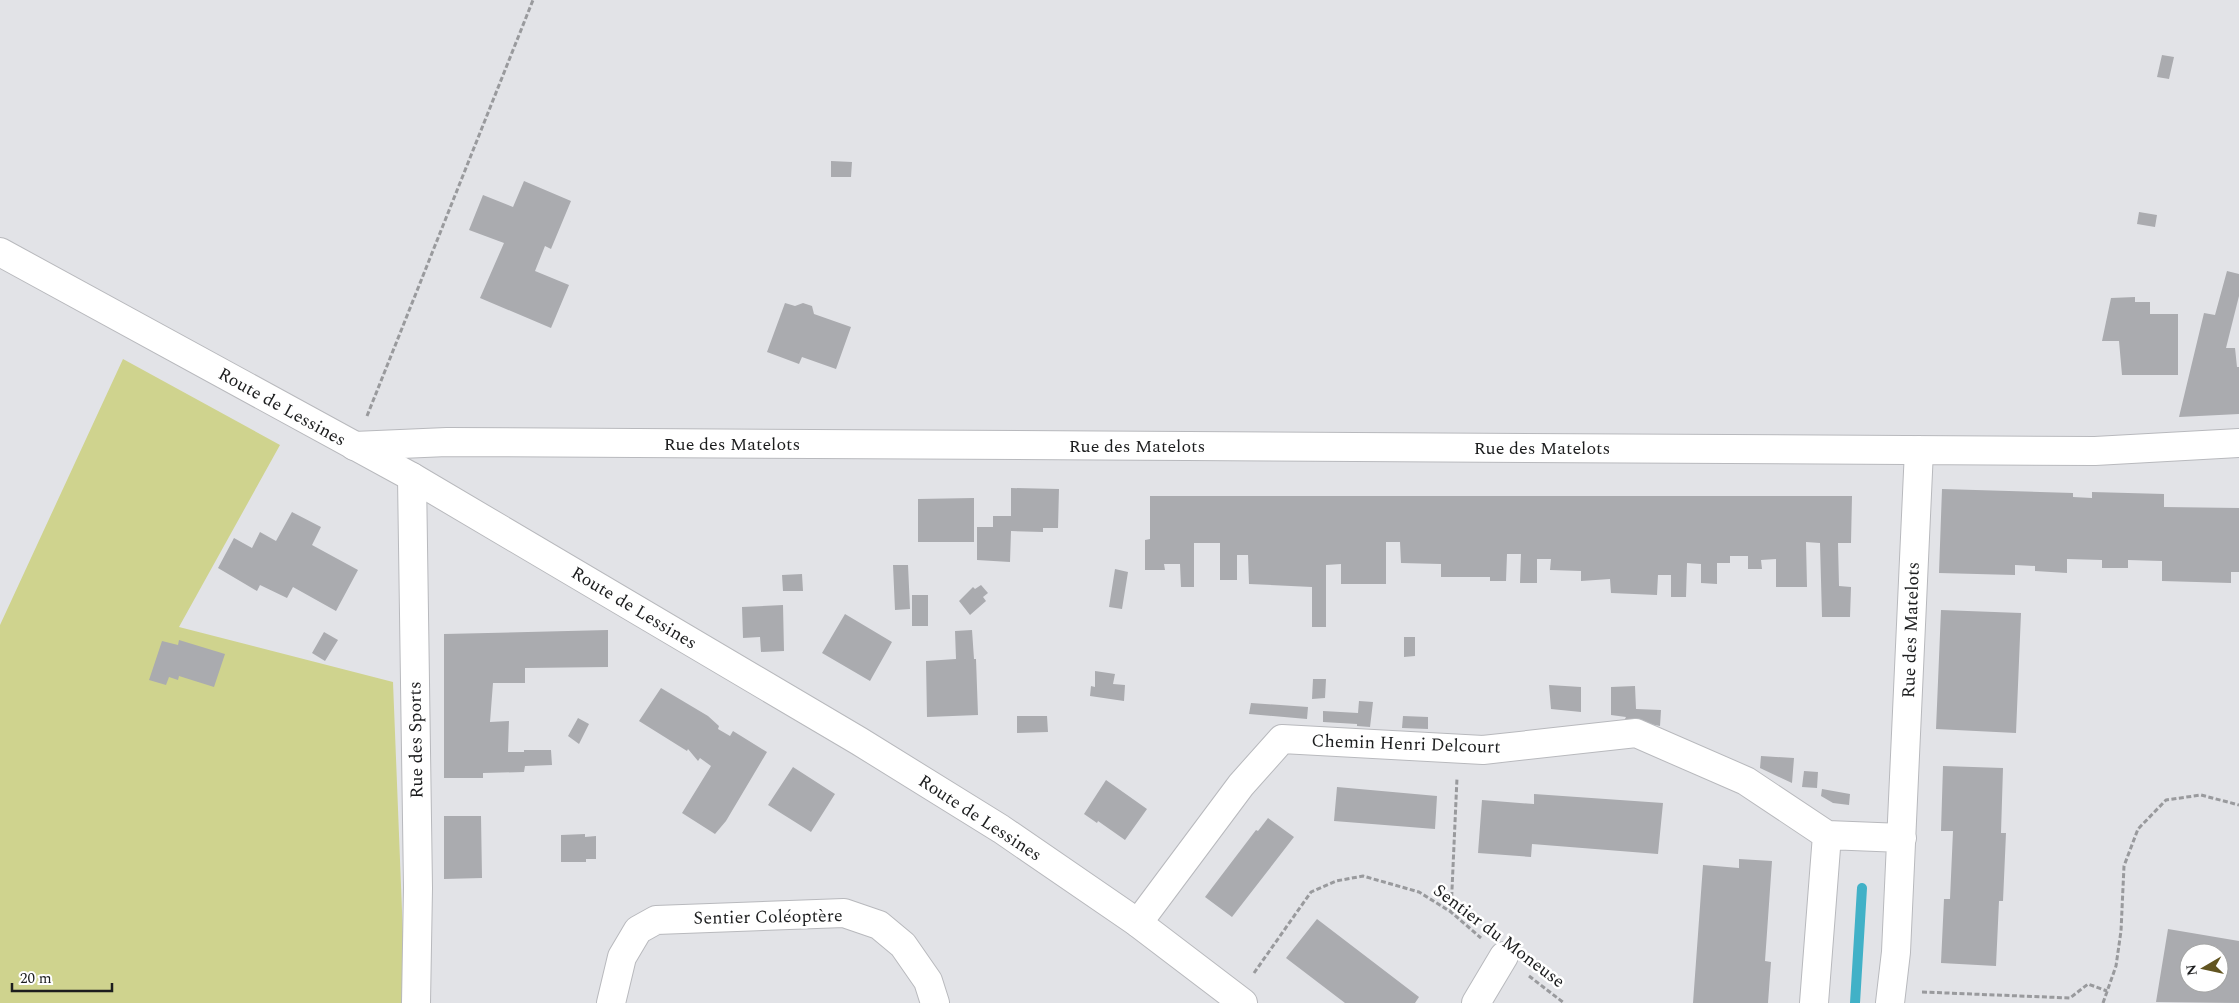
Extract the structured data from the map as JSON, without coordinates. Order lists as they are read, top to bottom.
{
  "streets": {
    "street": [
      "Route de Lessines",
      "Rue des Matelots",
      "Rue des Sports",
      "Chemin Henri Delcourt",
      "Sentier Coléoptère"
    ],
    "path": ["Sentier du Moneuse"]
  },
  "crossings": [
    ["Route de Lessines", "Rue des Matelots"],
    ["Route de Lessines", "Rue des Sports"],
    ["Route de Lessines", "Chemin Henri Delcourt"],
    ["Route de Lessines", "Sentier du Moneuse"]
  ],
  "scale_bar": "20 m",
  "north": "left"
}
